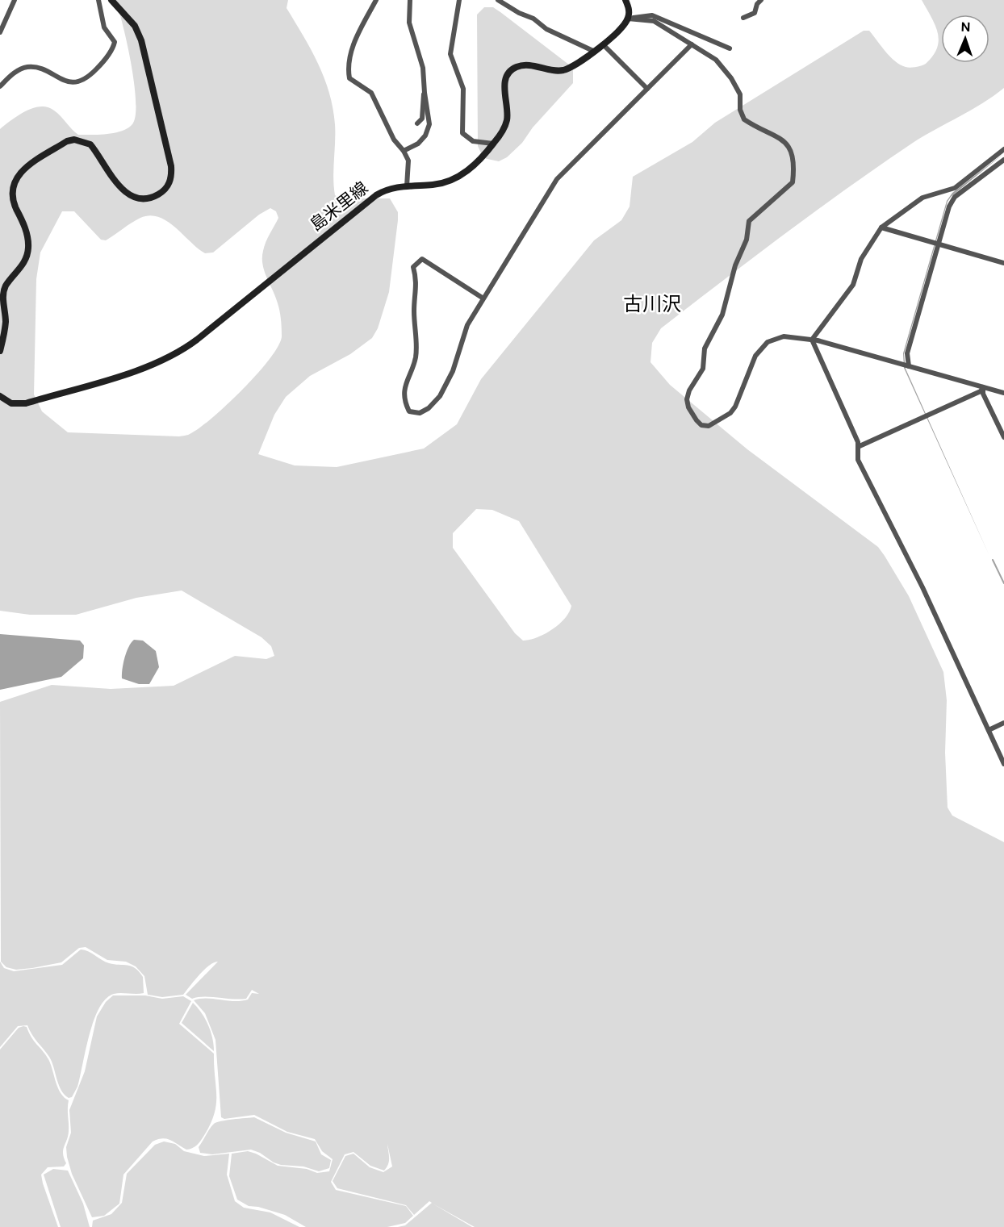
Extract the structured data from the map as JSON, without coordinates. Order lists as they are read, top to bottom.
{
  "streets": {
    "street": ["島米里線"]
  },
  "districts": ["古川沢"],
  "north": "top"
}
